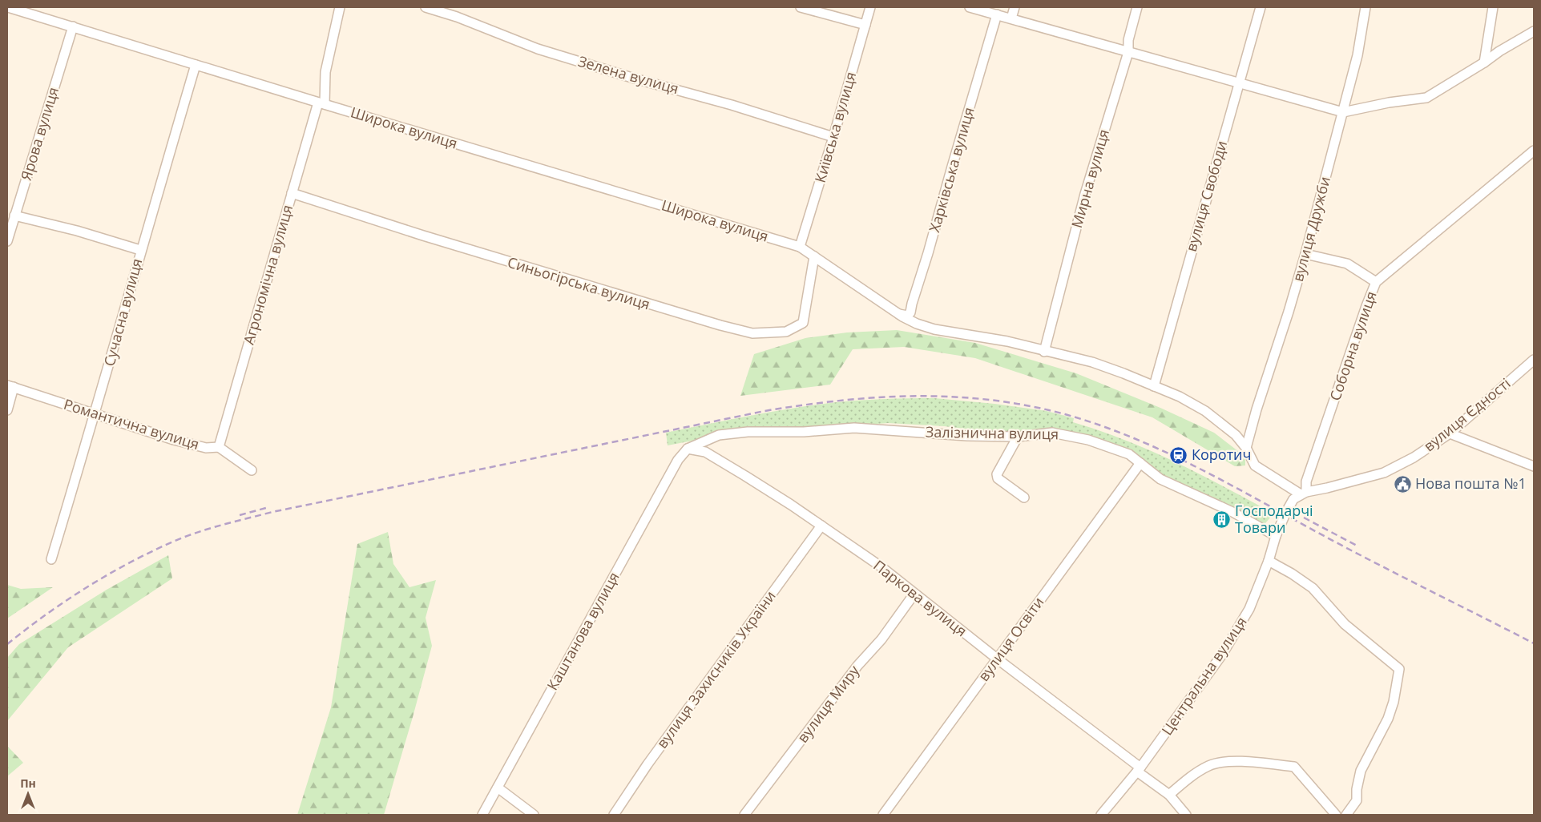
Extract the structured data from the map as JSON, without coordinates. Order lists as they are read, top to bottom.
{
  "streets": {
    "street": [
      "Зелена вулиця",
      "Київська вулиця",
      "Широка вулиця",
      "Ярова вулиця",
      "Харківська вулиця",
      "Мирна вулиця",
      "вулиця Свободи",
      "вулиця Дружби",
      "Агрономічна вулиця",
      "Синьогірська вулиця",
      "Сучасна вулиця",
      "Соборна вулиця",
      "вулиця Єдності",
      "Романтична вулиця",
      "Залізнична вулиця",
      "Паркова вулиця",
      "Каштанова вулиця",
      "вулиця Освіти",
      "вулиця Захисників України",
      "Центральна вулиця",
      "вулиця Миру"
    ]
  },
  "crossings": [
    ["Зелена вулиця", "Київська вулиця"],
    ["Київська вулиця", "Широка вулиця"],
    ["Широка вулиця", "Ярова вулиця"],
    ["Широка вулиця", "Харківська вулиця"],
    ["Широка вулиця", "Мирна вулиця"],
    ["Широка вулиця", "вулиця Свободи"],
    ["Широка вулиця", "вулиця Дружби"],
    ["Широка вулиця", "Агрономічна вулиця"],
    ["Широка вулиця", "Синьогірська вулиця"],
    ["Широка вулиця", "Сучасна вулиця"],
    ["Широка вулиця", "Соборна вулиця"],
    ["Широка вулиця", "вулиця Єдності"],
    ["Широка вулиця", "Центральна вулиця"],
    ["Агрономічна вулиця", "Синьогірська вулиця"],
    ["Агрономічна вулиця", "Романтична вулиця"],
    ["Сучасна вулиця", "Романтична вулиця"],
    ["Соборна вулиця", "вулиця Єдності"],
    ["Соборна вулиця", "Центральна вулиця"],
    ["вулиця Єдності", "Центральна вулиця"],
    ["Залізнична вулиця", "Паркова вулиця"],
    ["Залізнична вулиця", "Каштанова вулиця"],
    ["Залізнична вулиця", "вулиця Освіти"],
    ["Залізнична вулиця", "Центральна вулиця"],
    ["Паркова вулиця", "Каштанова вулиця"],
    ["Паркова вулиця", "вулиця Освіти"],
    ["Паркова вулиця", "вулиця Захисників України"],
    ["Паркова вулиця", "Центральна вулиця"],
    ["Паркова вулиця", "вулиця Миру"]
  ],
  "places": {
    "station": ["Коротич"],
    "public building": ["Нова пошта №1"],
    "building": ["Господарчі Товари"]
  },
  "north": "top"
}
